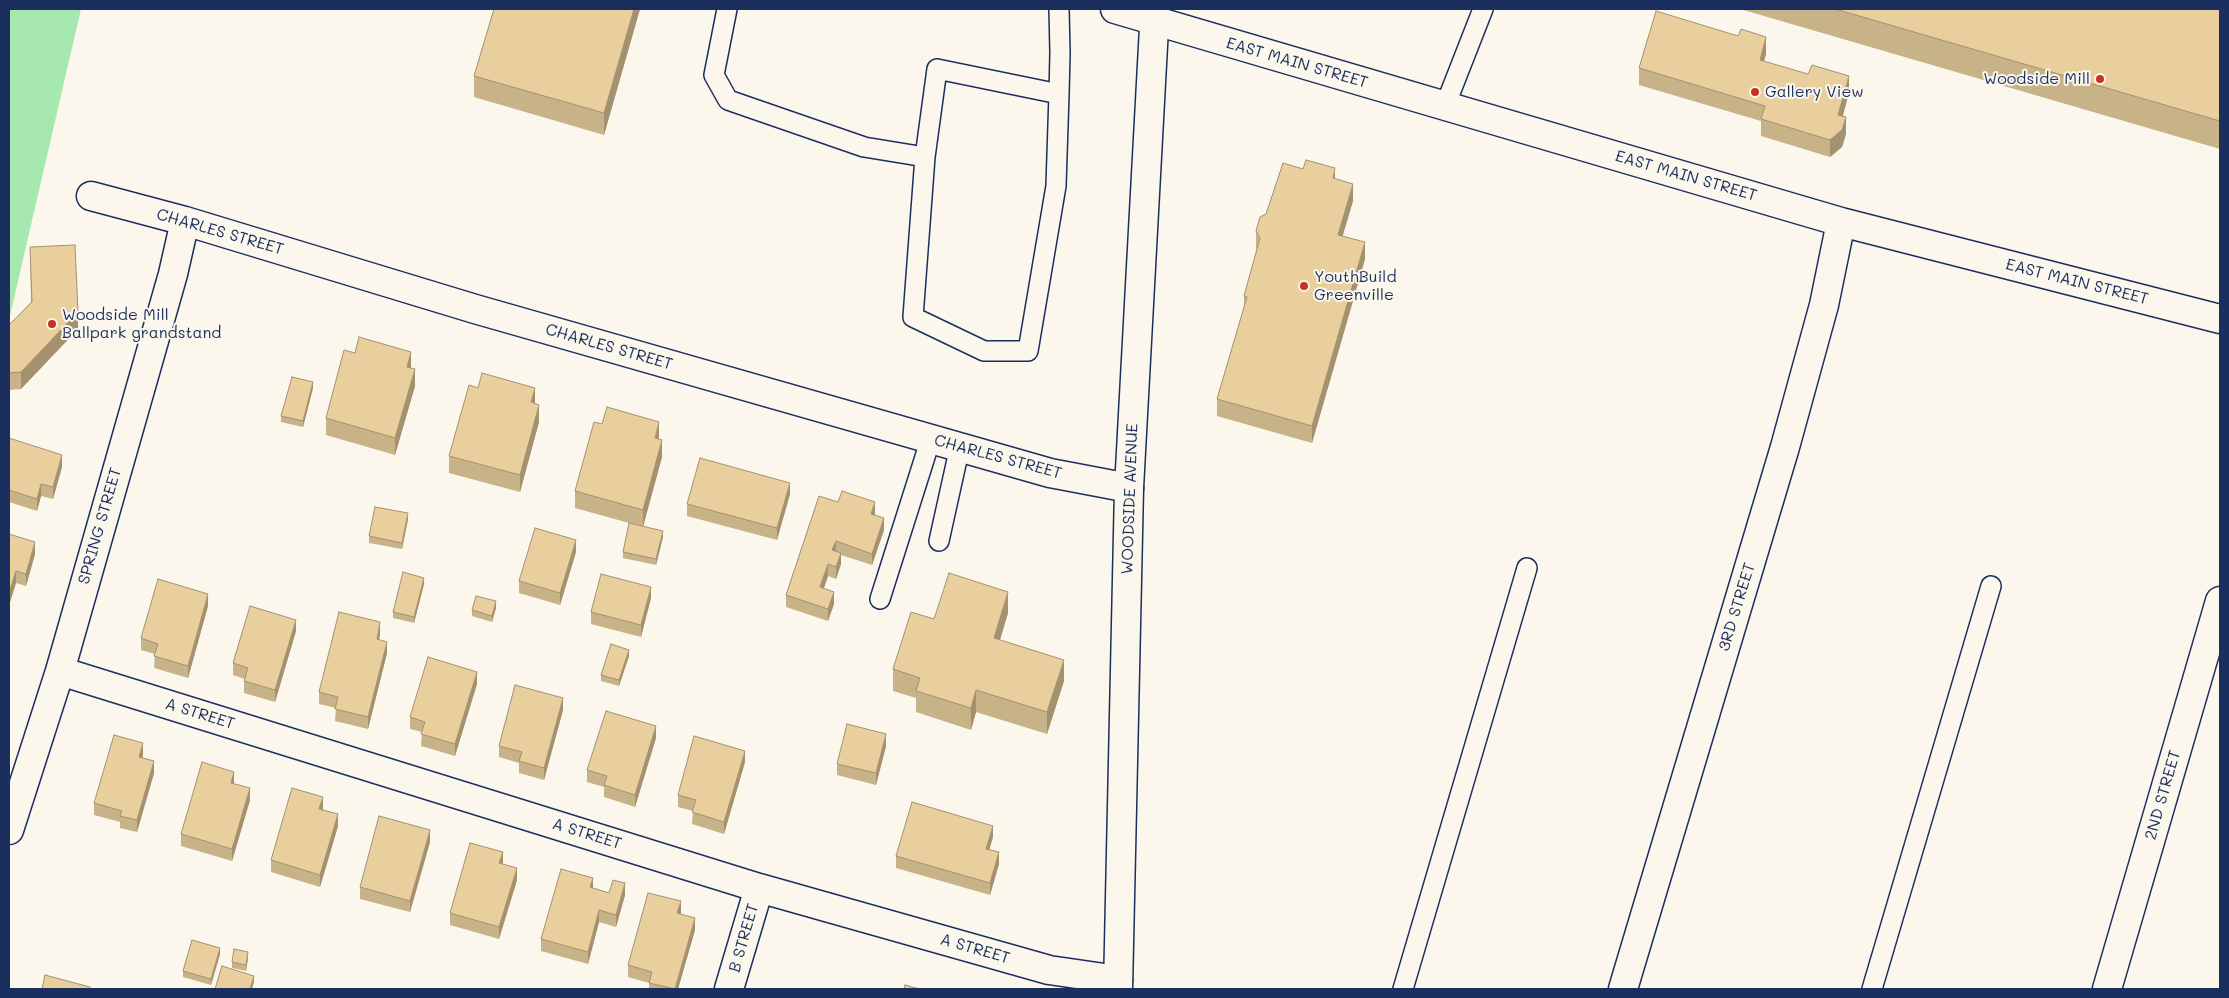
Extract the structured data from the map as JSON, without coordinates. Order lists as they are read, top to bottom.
{
  "streets": {
    "street": [
      "EAST MAIN STREET",
      "CHARLES STREET",
      "WOODSIDE AVENUE",
      "SPRING STREET",
      "3RD STREET",
      "A STREET",
      "2ND STREET",
      "B STREET"
    ]
  },
  "crossings": [
    ["EAST MAIN STREET", "WOODSIDE AVENUE"],
    ["EAST MAIN STREET", "3RD STREET"],
    ["CHARLES STREET", "WOODSIDE AVENUE"],
    ["CHARLES STREET", "SPRING STREET"],
    ["WOODSIDE AVENUE", "A STREET"],
    ["SPRING STREET", "A STREET"],
    ["A STREET", "B STREET"]
  ],
  "places": [
    "Woodside Mill",
    "Gallery View",
    "YouthBuild Greenville",
    "Woodside Mill Ballpark grandstand"
  ]
}
